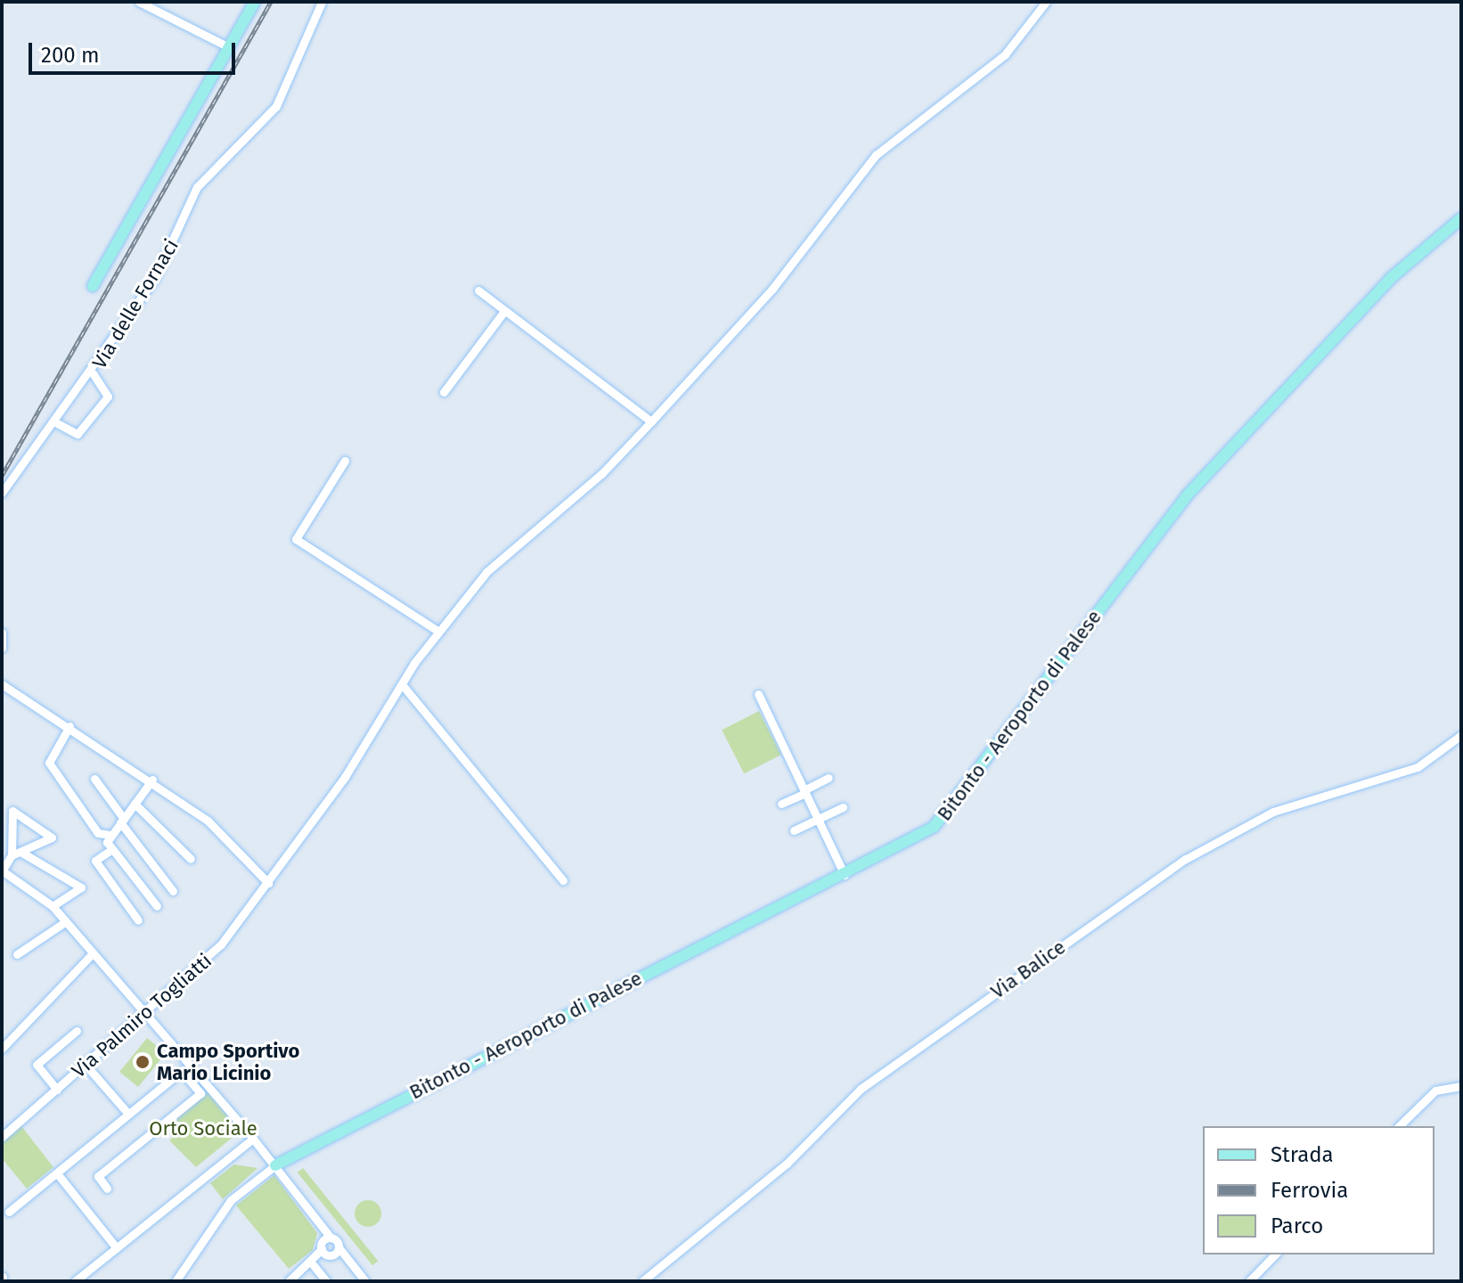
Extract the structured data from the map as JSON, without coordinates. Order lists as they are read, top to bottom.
{
  "streets": {
    "main road": ["Bitonto - Aeroporto di Palese"],
    "street": ["Via delle Fornaci", "Via Balice", "Via Palmiro Togliatti"]
  },
  "parks": ["Orto Sociale"],
  "places": ["Campo Sportivo Mario Licinio"],
  "legend": ["Strada", "Ferrovia", "Parco"],
  "scale_bar": "200 m"
}
